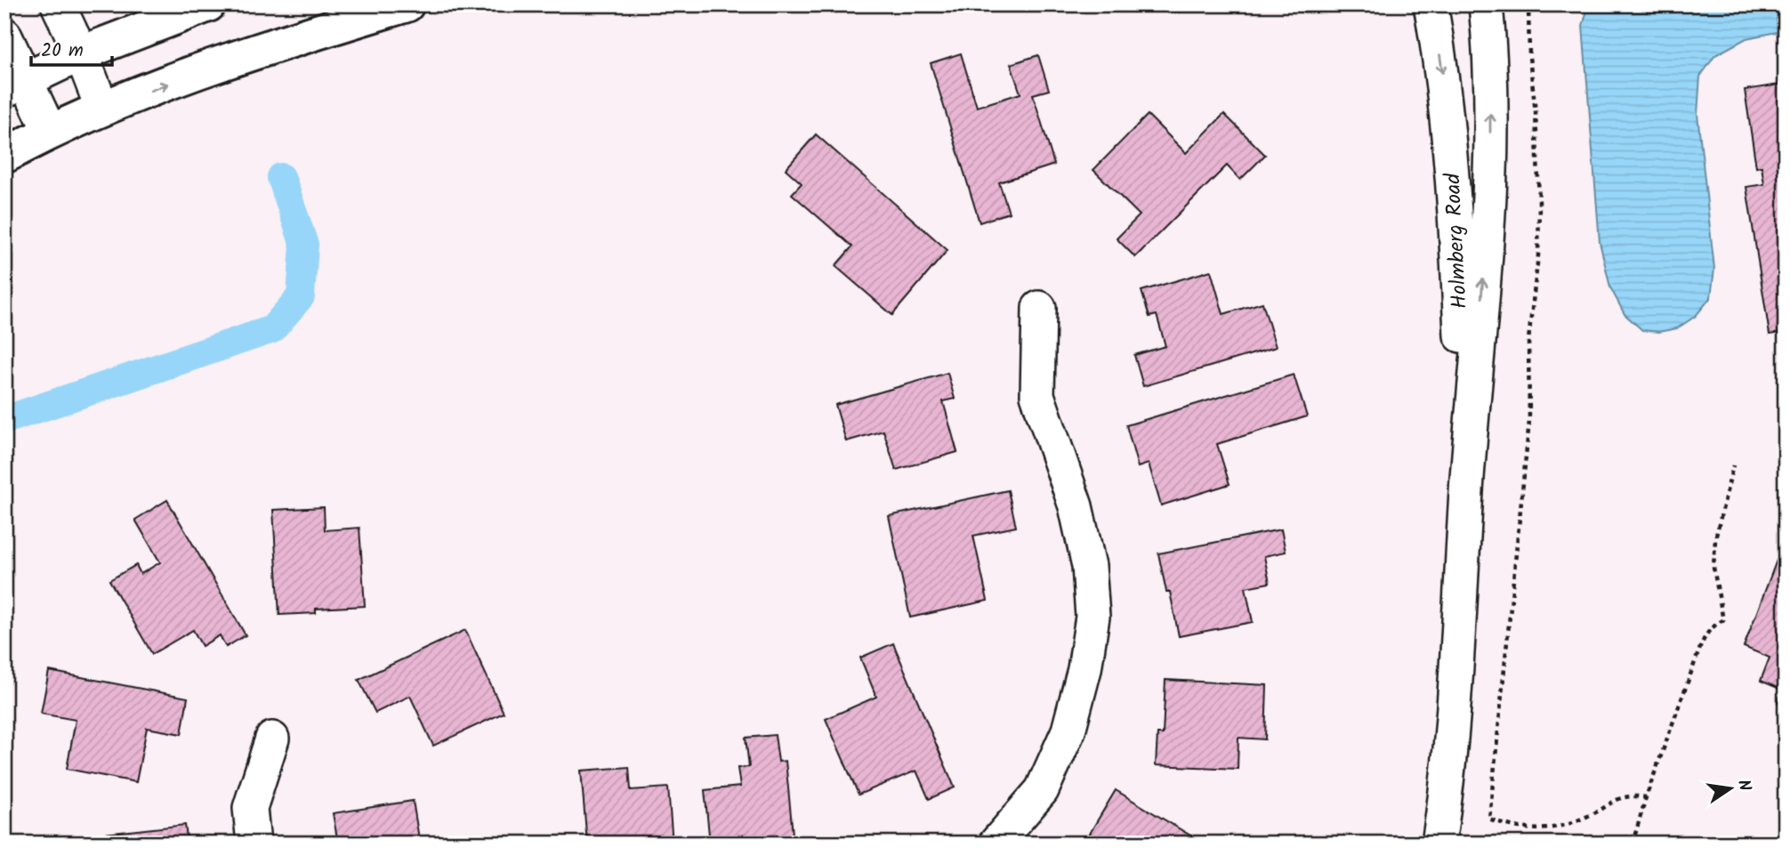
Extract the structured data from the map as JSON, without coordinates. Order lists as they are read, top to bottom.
{
  "streets": {
    "street": ["Holmberg Road"]
  },
  "scale_bar": "20 m",
  "north": "right"
}
